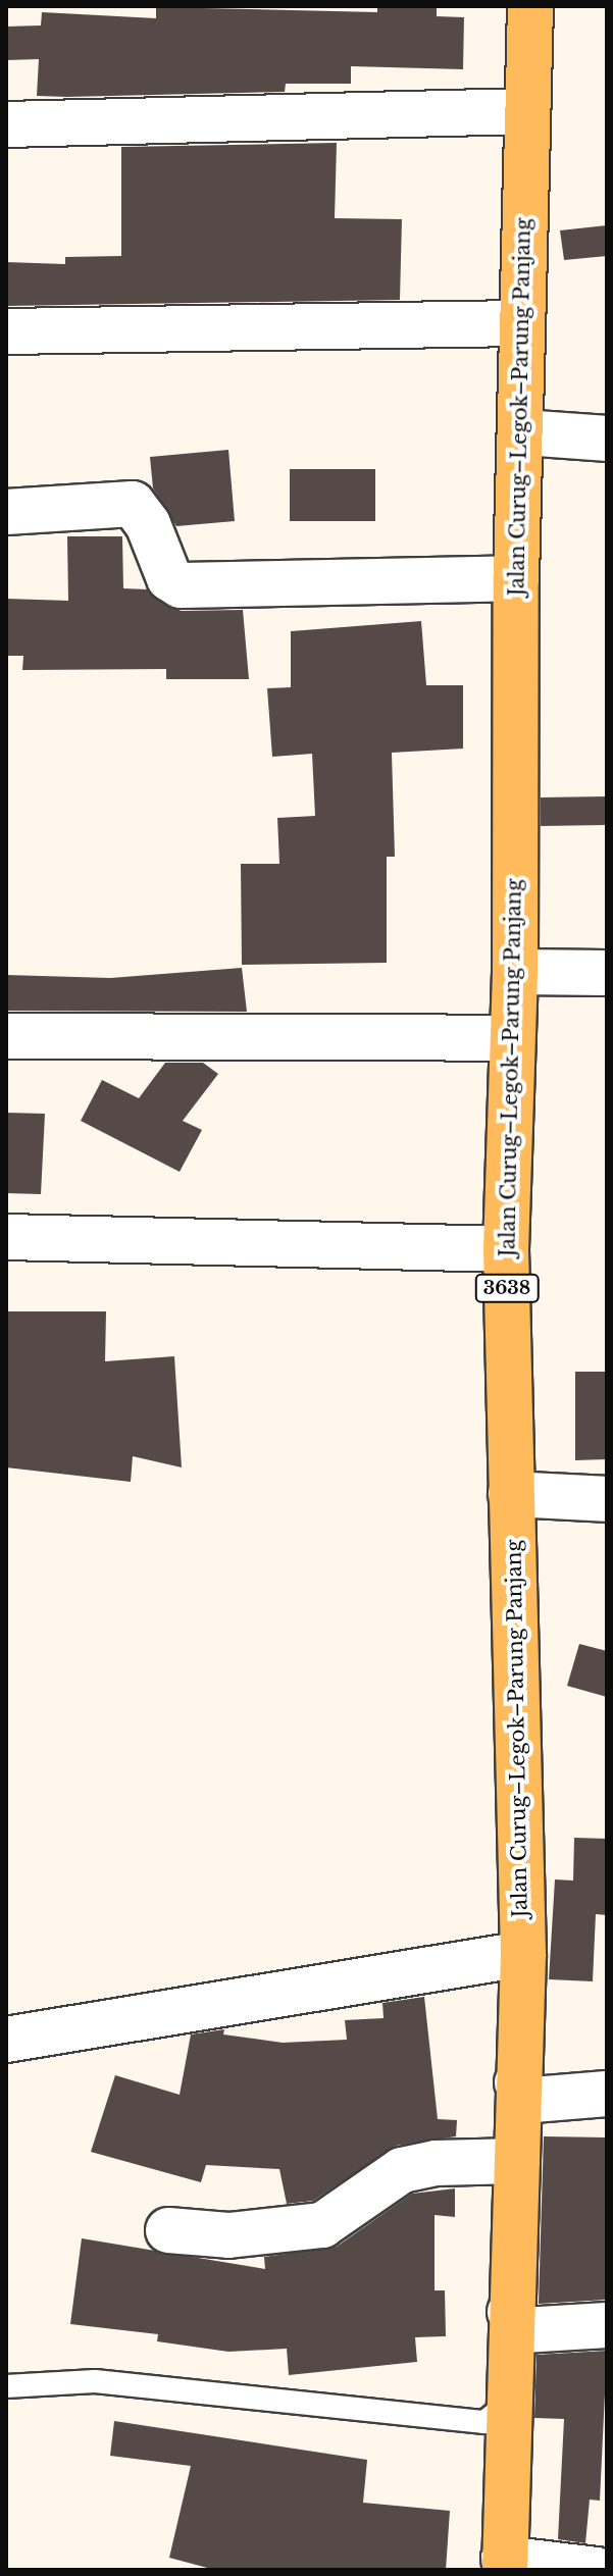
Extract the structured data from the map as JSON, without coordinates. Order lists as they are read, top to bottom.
{
  "streets": {
    "main road": ["Jalan Curug–Legok–Parung Panjang", "3638"]
  }
}
